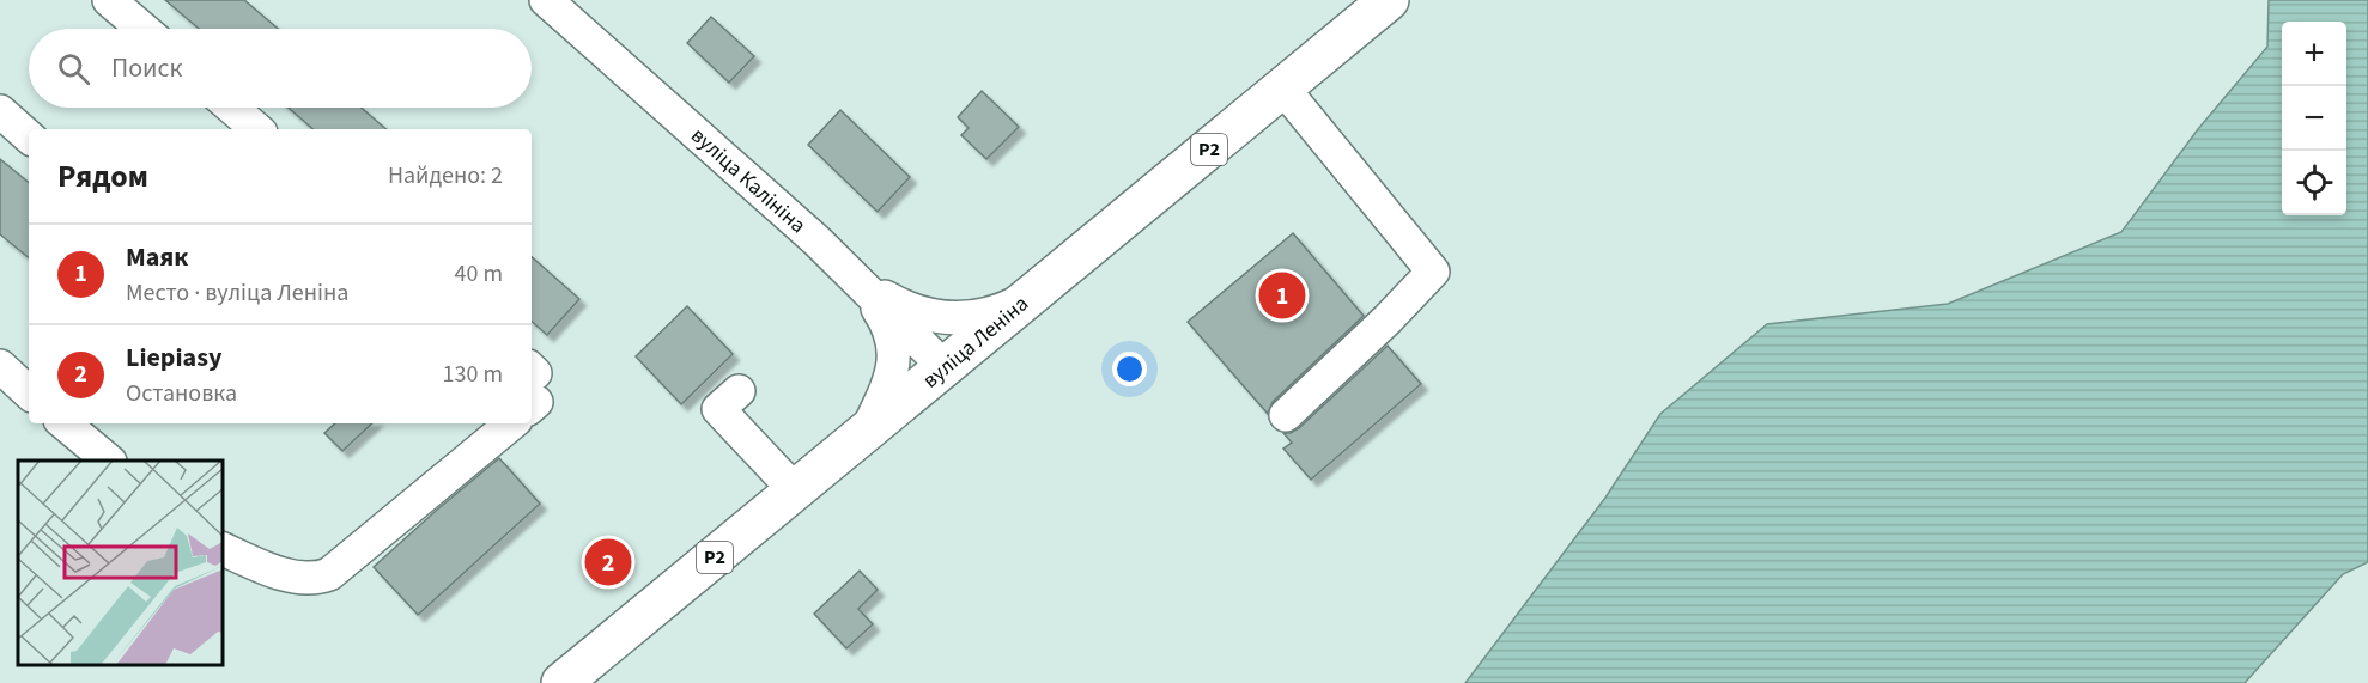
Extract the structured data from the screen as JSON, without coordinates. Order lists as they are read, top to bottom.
{
  "streets": {
    "main road": ["Р2", "вуліца Леніна"],
    "street": ["вуліца Калініна"]
  },
  "crossings": [
    ["вуліца Калініна", "вуліца Леніна"]
  ],
  "page": {
    "map_buttons": ["+", "−"],
    "search": "Поиск",
    "heading": ["Рядом", "Найдено: 2"],
    "list": [
      {
        "mark": "1",
        "name": "Маяк",
        "note": "Место · вуліца Леніна",
        "value": "40 m"
      },
      {
        "mark": "2",
        "name": "Liepiasy",
        "note": "Остановка",
        "value": "130 m"
      }
    ],
    "pins": ["1", "2"]
  }
}
